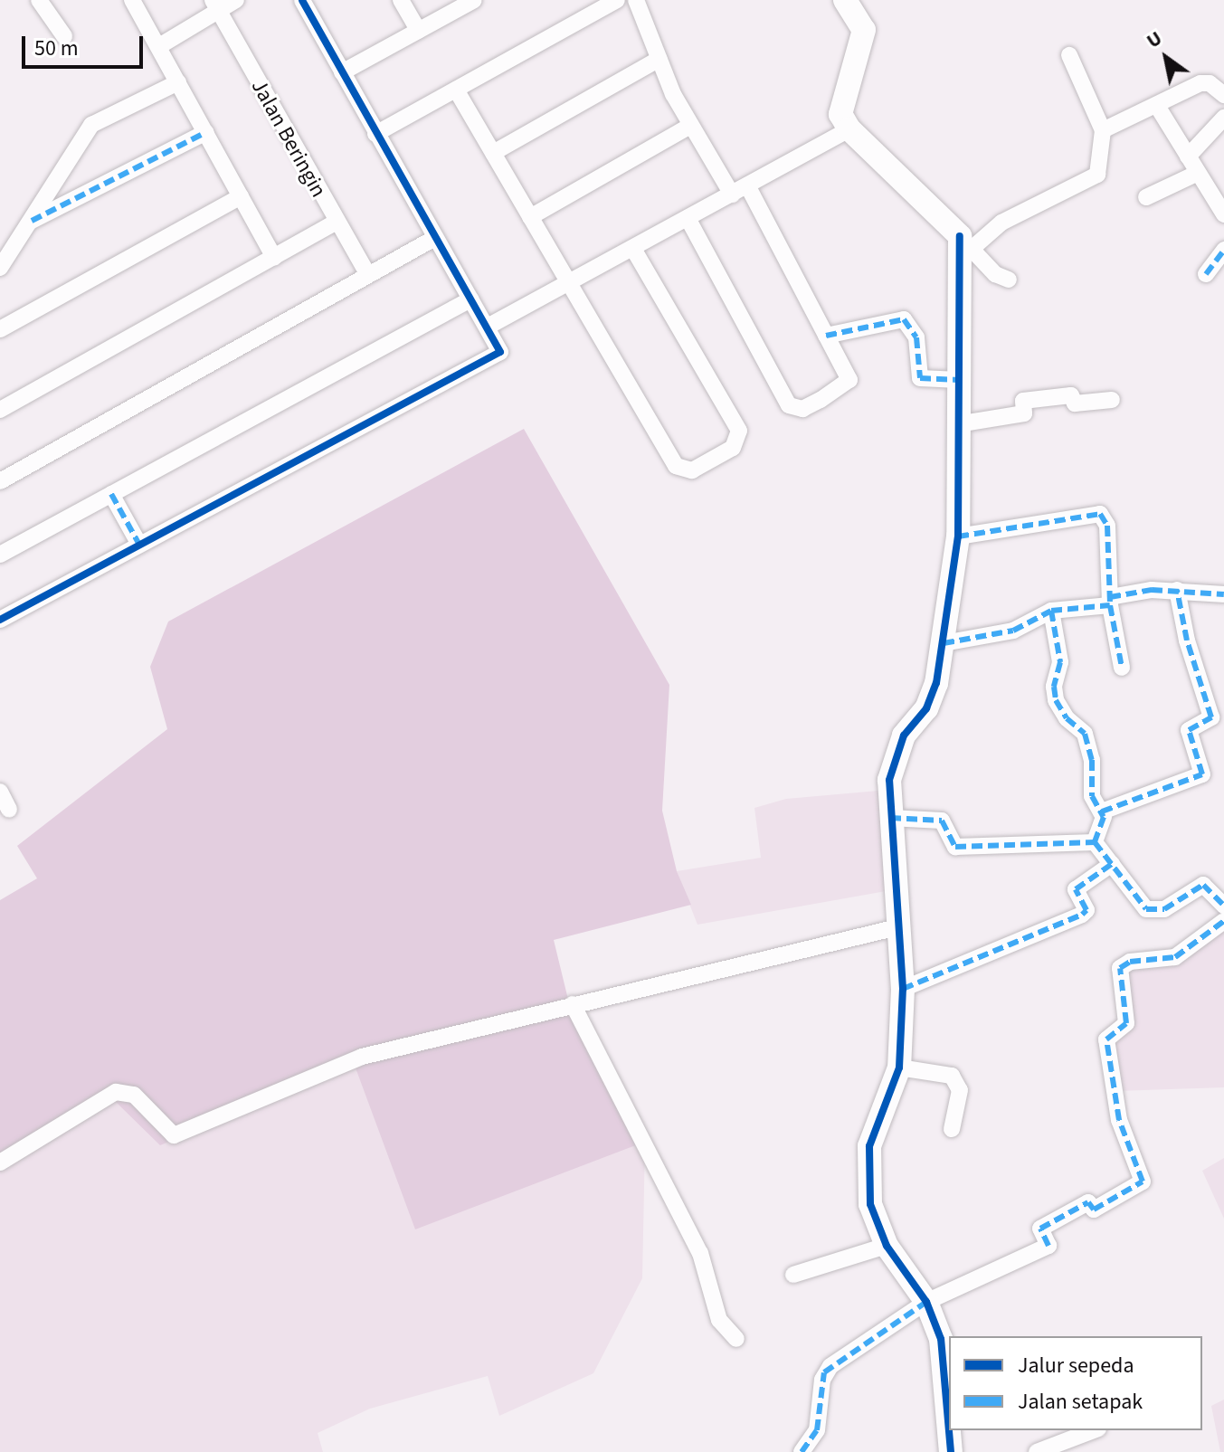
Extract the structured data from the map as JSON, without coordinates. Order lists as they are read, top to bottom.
{
  "streets": {
    "street": ["Jalan Beringin"]
  },
  "legend": ["Jalur sepeda", "Jalan setapak"],
  "scale_bar": "50 m",
  "north": "top left"
}
